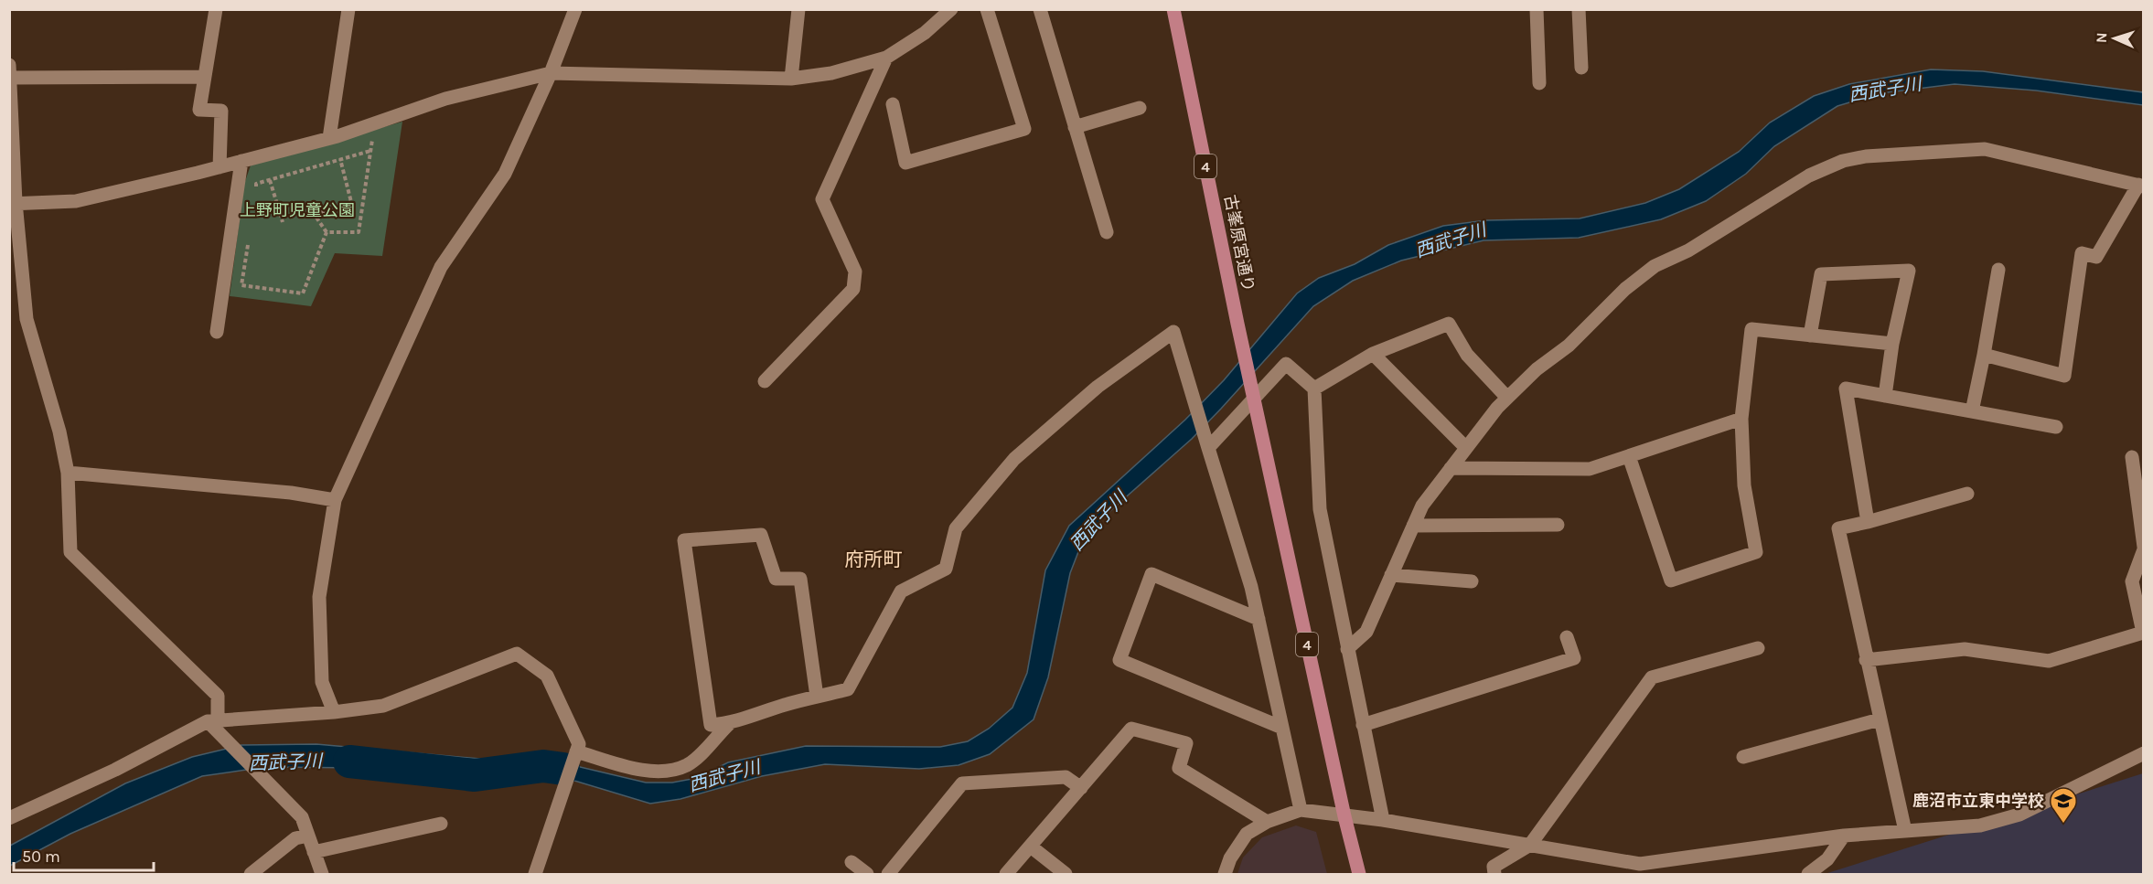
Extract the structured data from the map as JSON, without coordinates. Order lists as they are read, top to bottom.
{
  "streets": {
    "main road": ["4", "古峯原宮通り"]
  },
  "crossings": [
    ["4", "古峯原宮通り"]
  ],
  "districts": ["府所町"],
  "water": ["西武子川"],
  "parks": ["上野町児童公園"],
  "places": {
    "school or university": ["鹿沼市立東中学校"]
  },
  "scale_bar": "50 m",
  "north": "left"
}
